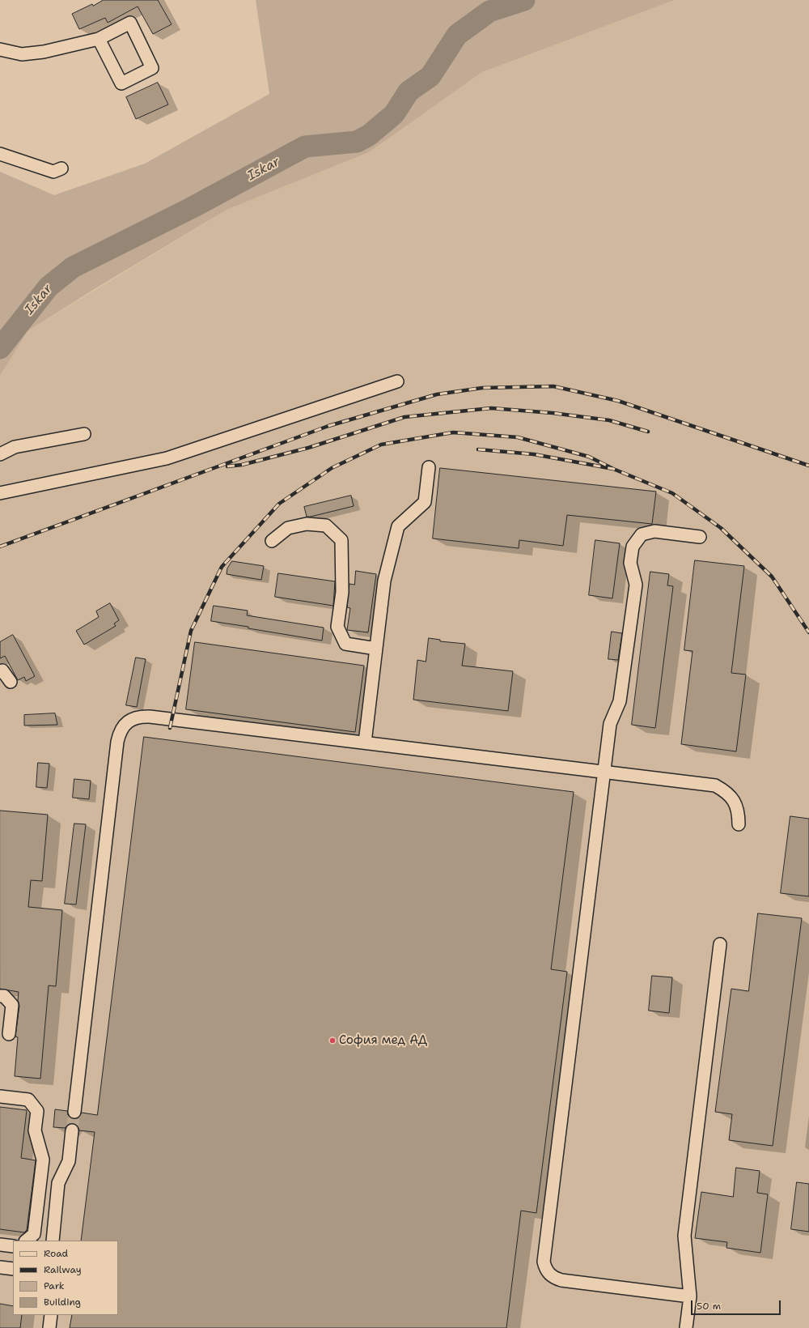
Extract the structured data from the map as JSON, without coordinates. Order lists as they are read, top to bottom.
{
  "water": ["Iskar"],
  "places": ["София мед АД"],
  "legend": [
    "Road",
    "Railway",
    "Park",
    "Building"
  ],
  "scale_bar": "50 m"
}
